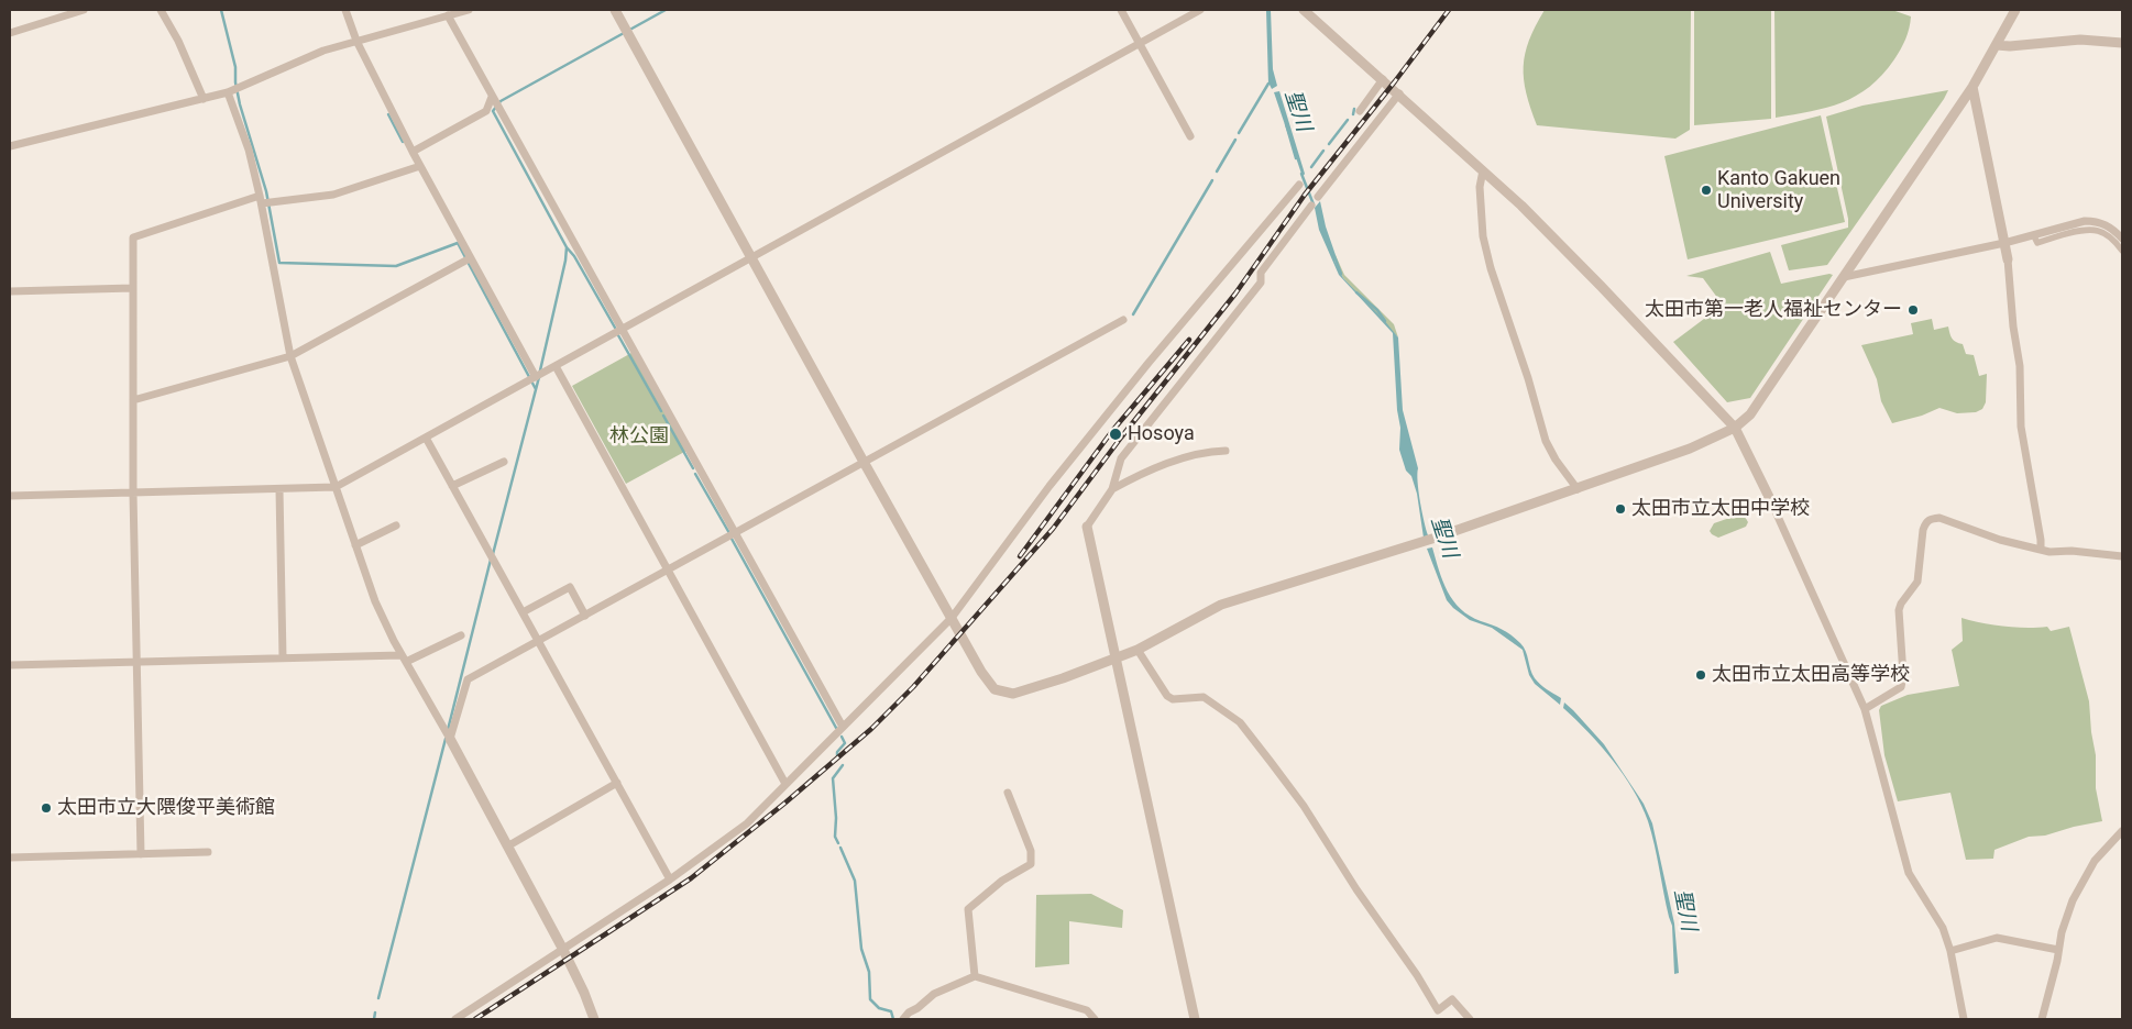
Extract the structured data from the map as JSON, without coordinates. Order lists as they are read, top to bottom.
{
  "water": ["聖川"],
  "parks": ["林公園"],
  "places": [
    "Kanto Gakuen University",
    "太田市第一老人福祉センター",
    "Hosoya",
    "太田市立太田中学校",
    "太田市立太田高等学校",
    "太田市立大隈俊平美術館"
  ]
}
